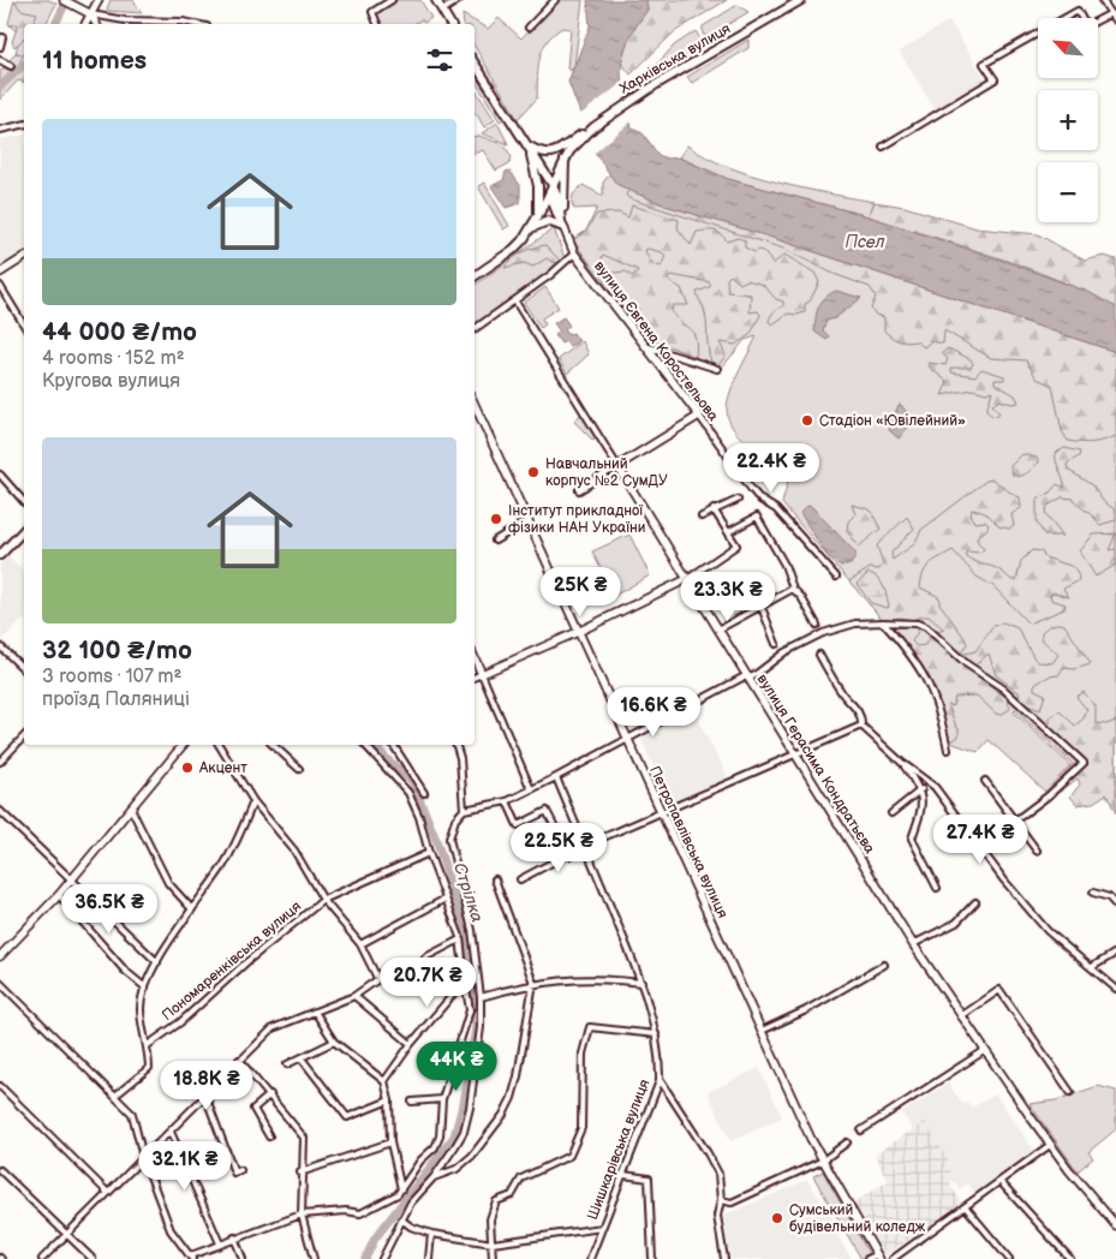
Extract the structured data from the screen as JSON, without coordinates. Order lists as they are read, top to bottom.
{
  "streets": {
    "main road": ["Харківська вулиця"],
    "street": [
      "вулиця Євгена Коростельова",
      "вулиця Герасима Кондратьєва",
      "Петропавлівська вулиця",
      "Пономаренківська вулиця",
      "Шишкарівська вулиця"
    ]
  },
  "water": ["Псел", "Стрілка"],
  "places": [
    "Стадіон «Ювілейний»",
    "Навчальний корпус №2 СумДУ",
    "Інститут прикладної фізики НАН України",
    "Акцент",
    "Сумський будівельний коледж"
  ],
  "north": "top left",
  "page": {
    "map_buttons": ["+", "−"],
    "heading": "11 homes",
    "list": [
      {
        "name": "44 000 ₴/mo",
        "note": "4 rooms · 152 m² · Кругова вулиця"
      },
      {
        "name": "32 100 ₴/mo",
        "note": "3 rooms · 107 m² · проїзд Паляниці"
      }
    ],
    "price": [
      "22.4K ₴",
      "25K ₴",
      "23.3K ₴",
      "16.6K ₴",
      "27.4K ₴",
      "22.5K ₴",
      "36.5K ₴",
      "20.7K ₴",
      "44K ₴",
      "18.8K ₴",
      "32.1K ₴"
    ]
  }
}
